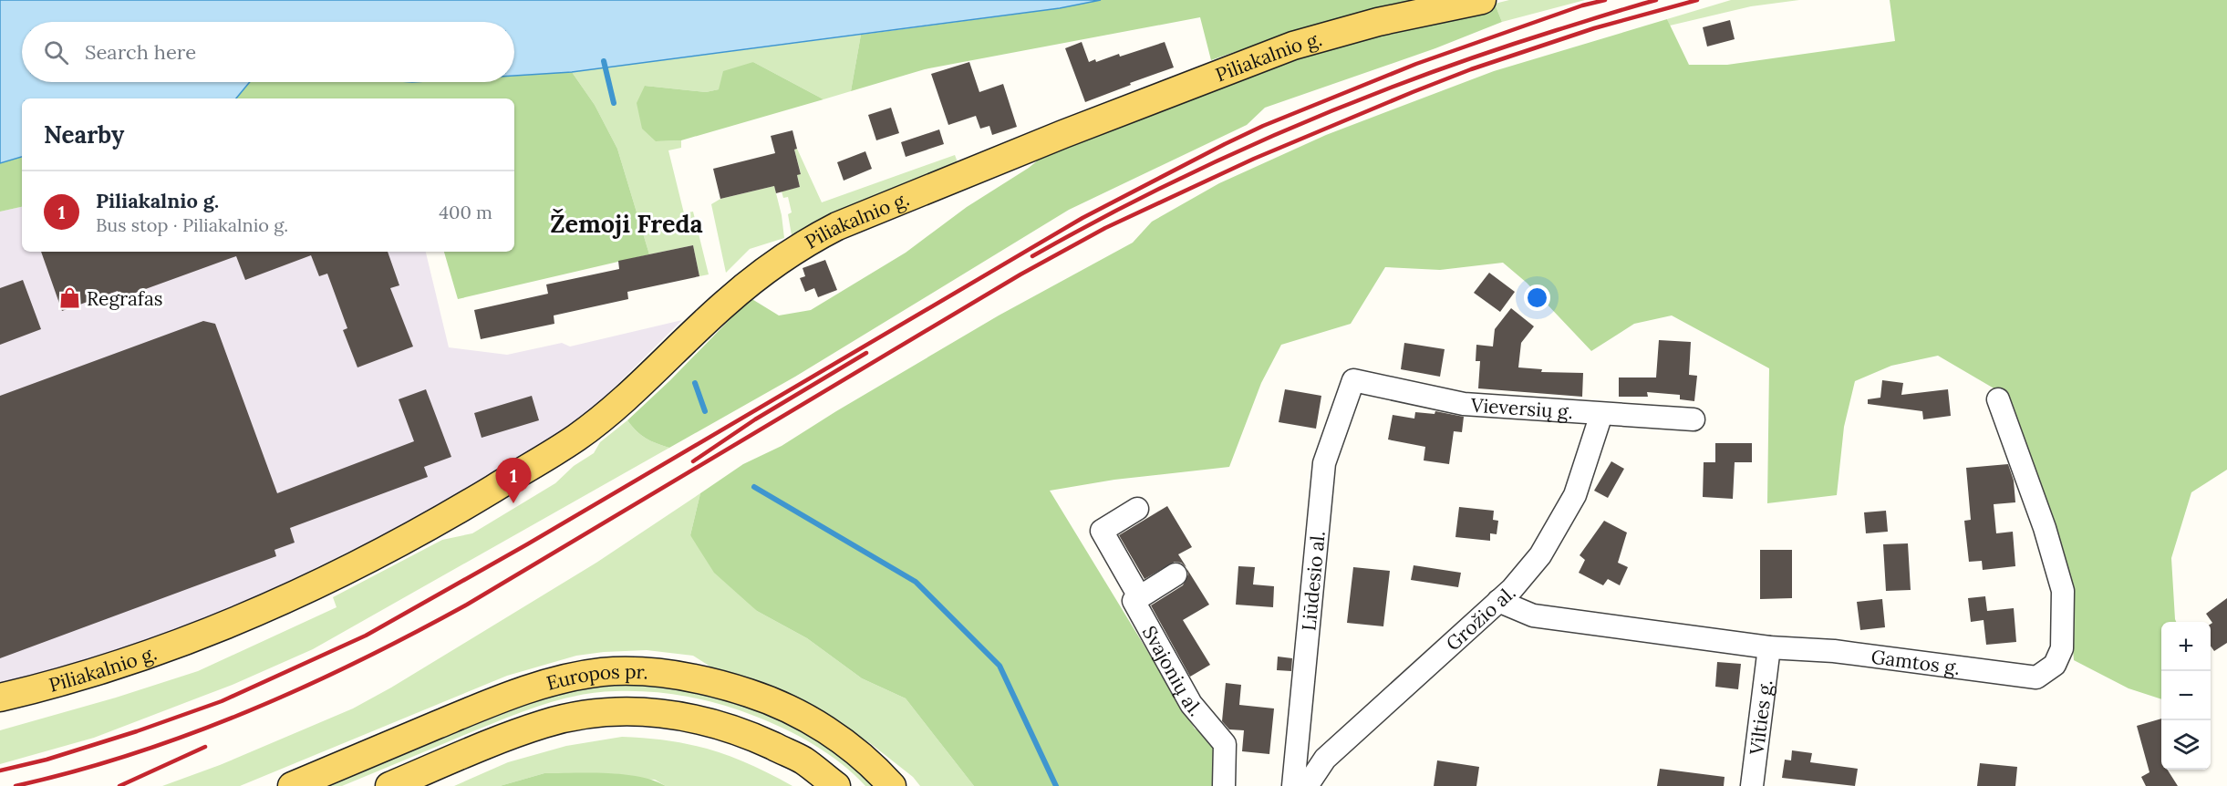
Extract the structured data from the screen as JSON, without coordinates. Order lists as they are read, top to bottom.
{
  "streets": {
    "main road": ["Piliakalnio g.", "Europos pr."],
    "street": [
      "Vieversių g.",
      "Liūdesio al.",
      "Grožio al.",
      "Gamtos g.",
      "Svajonių al.",
      "Vilties g."
    ]
  },
  "crossings": [
    ["Vieversių g.", "Liūdesio al."],
    ["Vieversių g.", "Grožio al."],
    ["Grožio al.", "Gamtos g."],
    ["Gamtos g.", "Vilties g."]
  ],
  "districts": ["Žemoji Freda"],
  "places": {
    "shop": ["Regrafas"]
  },
  "page": {
    "search": "Search here",
    "heading": "Nearby",
    "list": [
      {
        "mark": "1",
        "name": "Piliakalnio g.",
        "note": "Bus stop · Piliakalnio g.",
        "value": "400 m"
      }
    ],
    "pins": "1",
    "map_buttons": ["+", "−"]
  }
}
